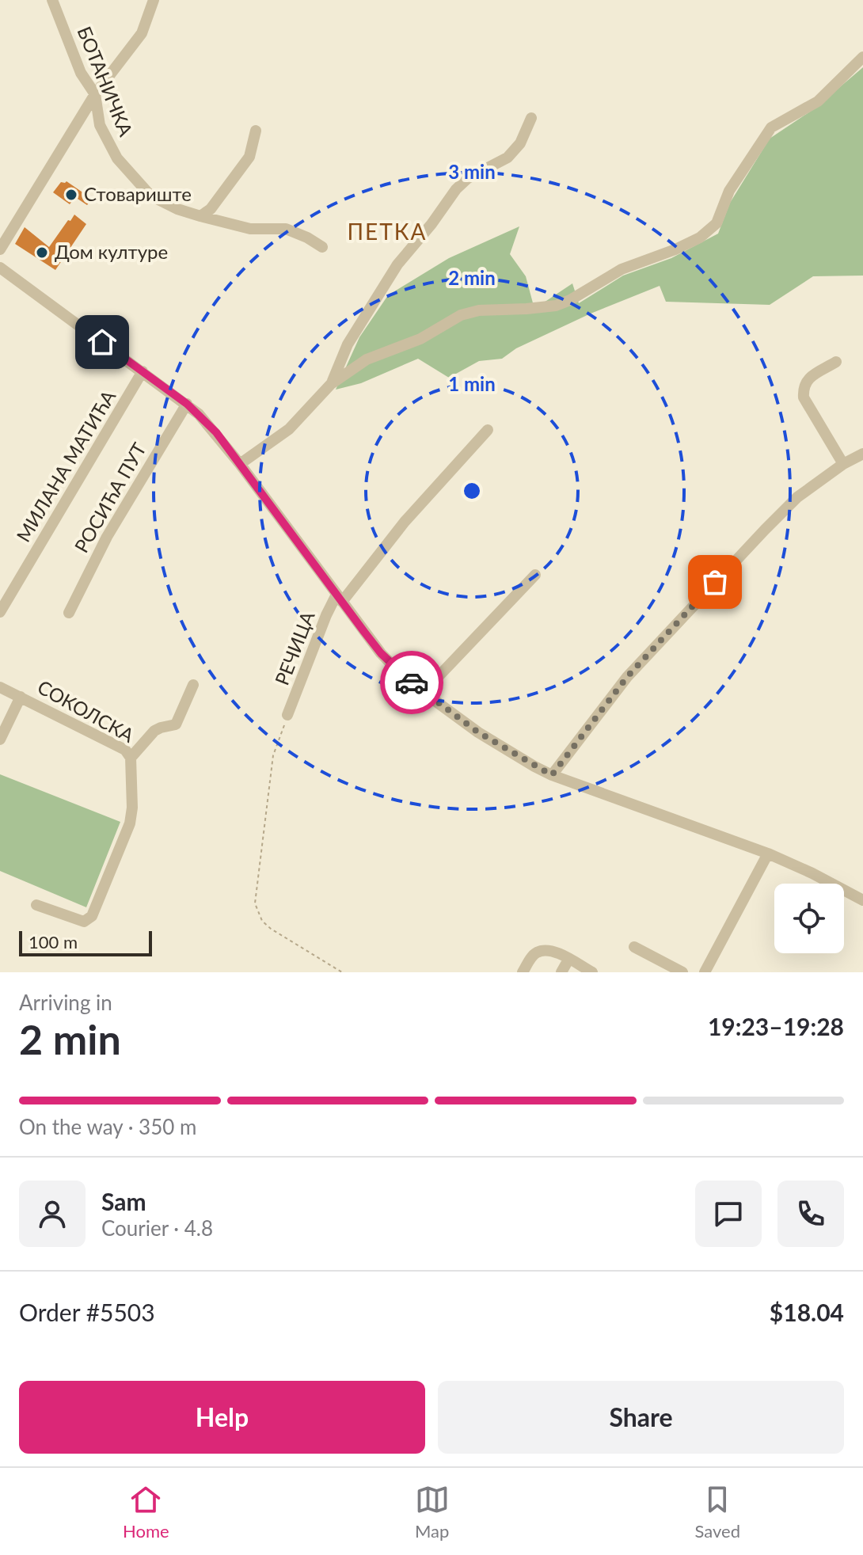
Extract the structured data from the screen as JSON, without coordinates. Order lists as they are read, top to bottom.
{
  "streets": {
    "street": [
      "БОТАНИЧКА",
      "МИЛАНА МАТИЋА",
      "РОСИЋА ПУТ",
      "РЕЧИЦА",
      "СОКОЛСКА"
    ]
  },
  "districts": ["ПЕТКА"],
  "places": ["Стовариште", "Дом културе"],
  "scale_bar": "100 m",
  "page": {
    "scale": "100 m",
    "heading": ["2 min", "Arriving in", "19:23–19:28"],
    "panel": [
      "Sam",
      "Courier · 4.8",
      "Order #5503",
      "$18.04"
    ],
    "bar": "On the way · 350 m",
    "buttons": ["Help", "Share"],
    "tabs": ["Home", "Map", "Saved"]
  },
  "rings": ["3 min", "2 min", "1 min"]
}
